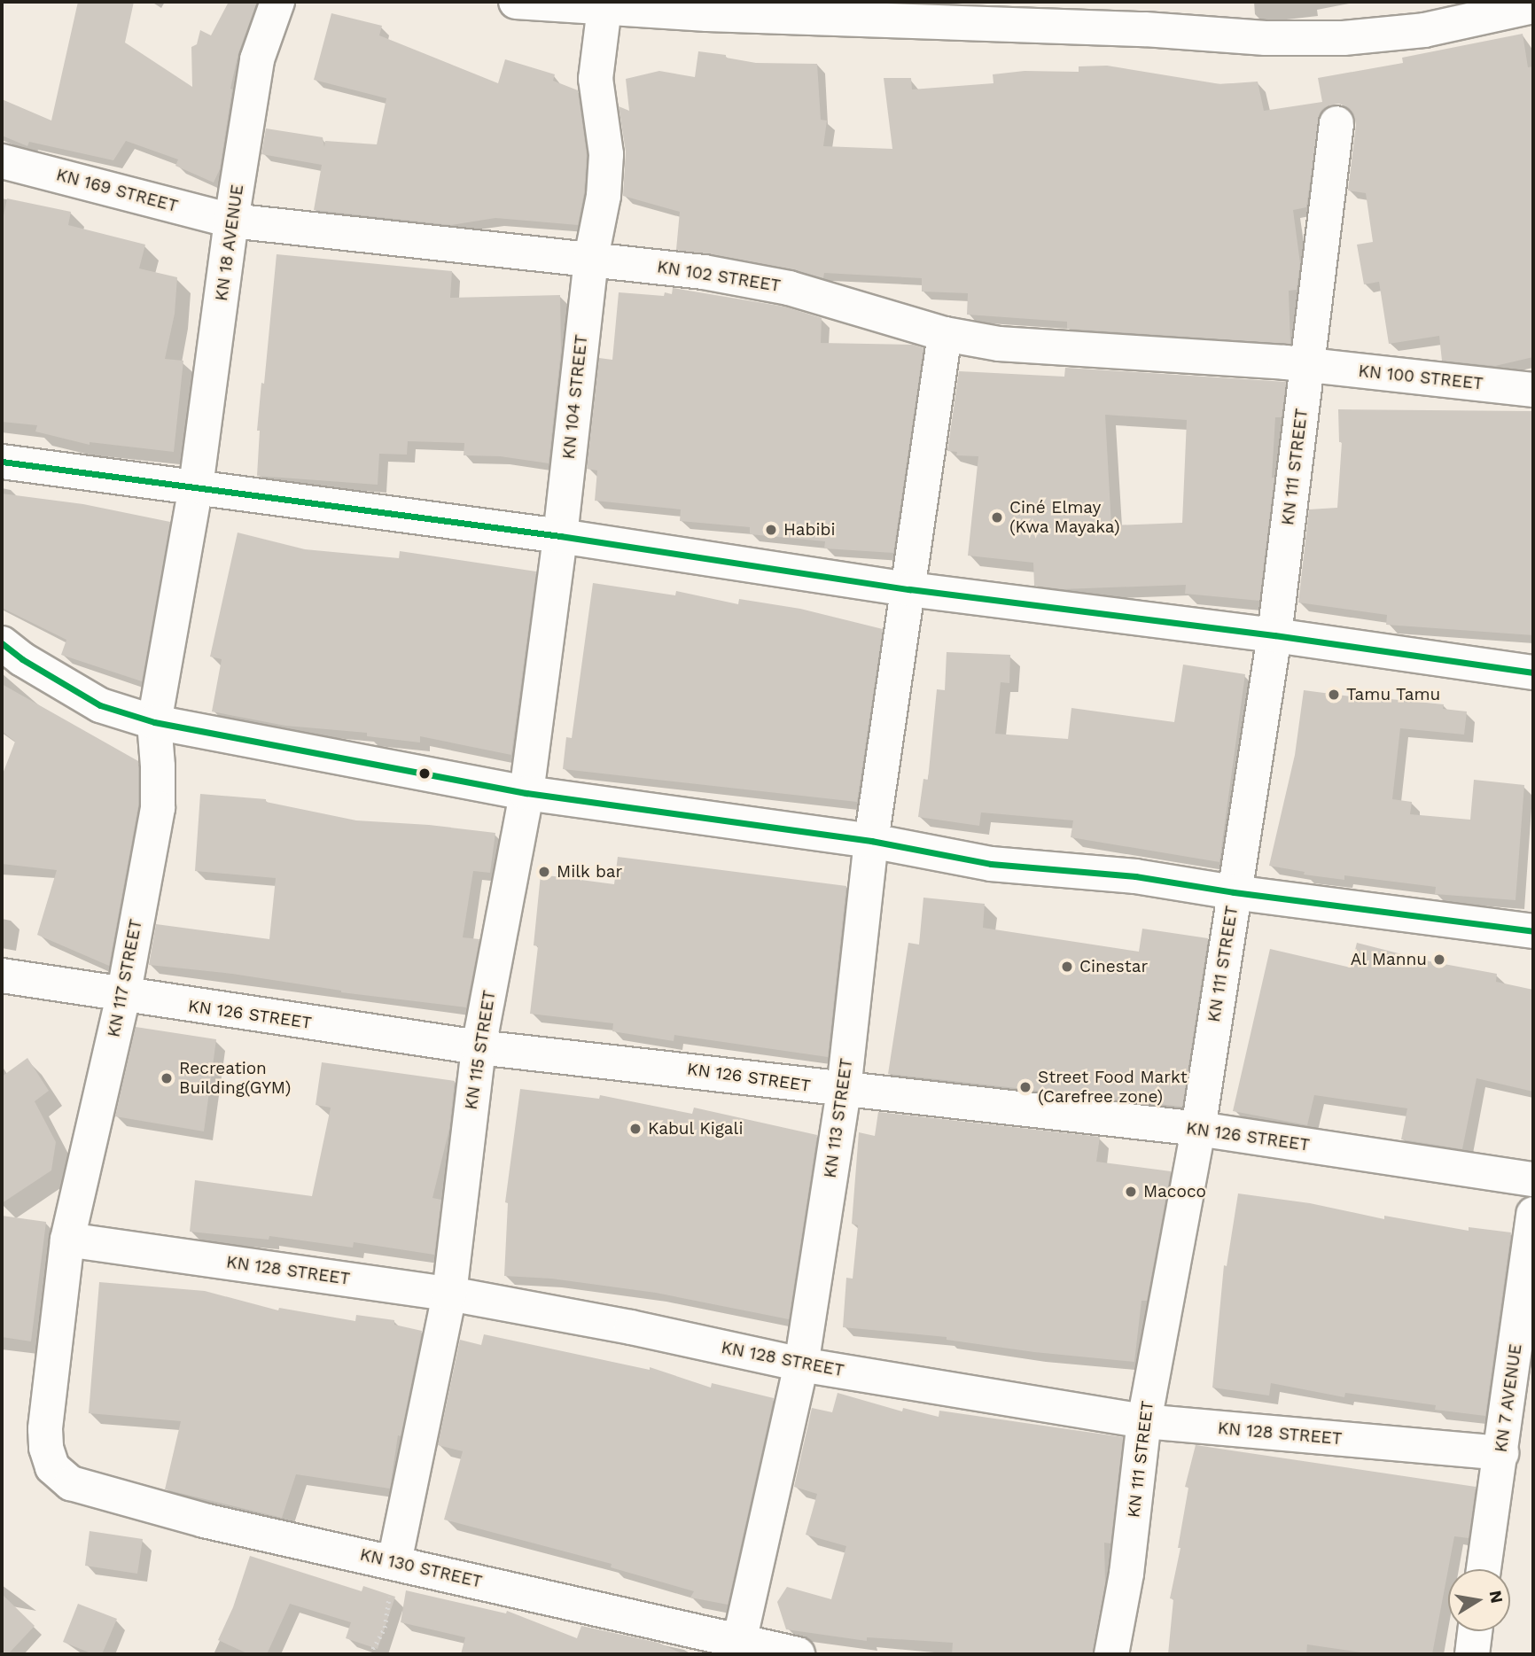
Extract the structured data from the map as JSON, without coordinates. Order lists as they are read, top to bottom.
{
  "streets": {
    "street": [
      "KN 169 STREET",
      "KN 18 AVENUE",
      "KN 102 STREET",
      "KN 100 STREET",
      "KN 104 STREET",
      "KN 111 STREET",
      "KN 117 STREET",
      "KN 126 STREET",
      "KN 115 STREET",
      "KN 113 STREET",
      "KN 128 STREET",
      "KN 7 AVENUE",
      "KN 130 STREET"
    ]
  },
  "crossings": [
    ["KN 169 STREET", "KN 18 AVENUE"],
    ["KN 169 STREET", "KN 102 STREET"],
    ["KN 18 AVENUE", "KN 102 STREET"],
    ["KN 18 AVENUE", "KN 117 STREET"],
    ["KN 102 STREET", "KN 100 STREET"],
    ["KN 102 STREET", "KN 104 STREET"],
    ["KN 102 STREET", "KN 111 STREET"],
    ["KN 100 STREET", "KN 111 STREET"],
    ["KN 104 STREET", "KN 115 STREET"],
    ["KN 111 STREET", "KN 126 STREET"],
    ["KN 111 STREET", "KN 128 STREET"],
    ["KN 117 STREET", "KN 126 STREET"],
    ["KN 117 STREET", "KN 128 STREET"],
    ["KN 117 STREET", "KN 130 STREET"],
    ["KN 126 STREET", "KN 115 STREET"],
    ["KN 126 STREET", "KN 113 STREET"],
    ["KN 115 STREET", "KN 128 STREET"],
    ["KN 115 STREET", "KN 130 STREET"],
    ["KN 113 STREET", "KN 128 STREET"],
    ["KN 113 STREET", "KN 130 STREET"],
    ["KN 128 STREET", "KN 7 AVENUE"]
  ],
  "places": [
    "Ciné Elmay (Kwa Mayaka)",
    "Habibi",
    "Tamu Tamu",
    "Milk bar",
    "Al Mannu",
    "Cinestar",
    "Recreation Building(GYM)",
    "Street Food Markt (Carefree zone)",
    "Kabul Kigali",
    "Macoco"
  ],
  "north": "right"
}
